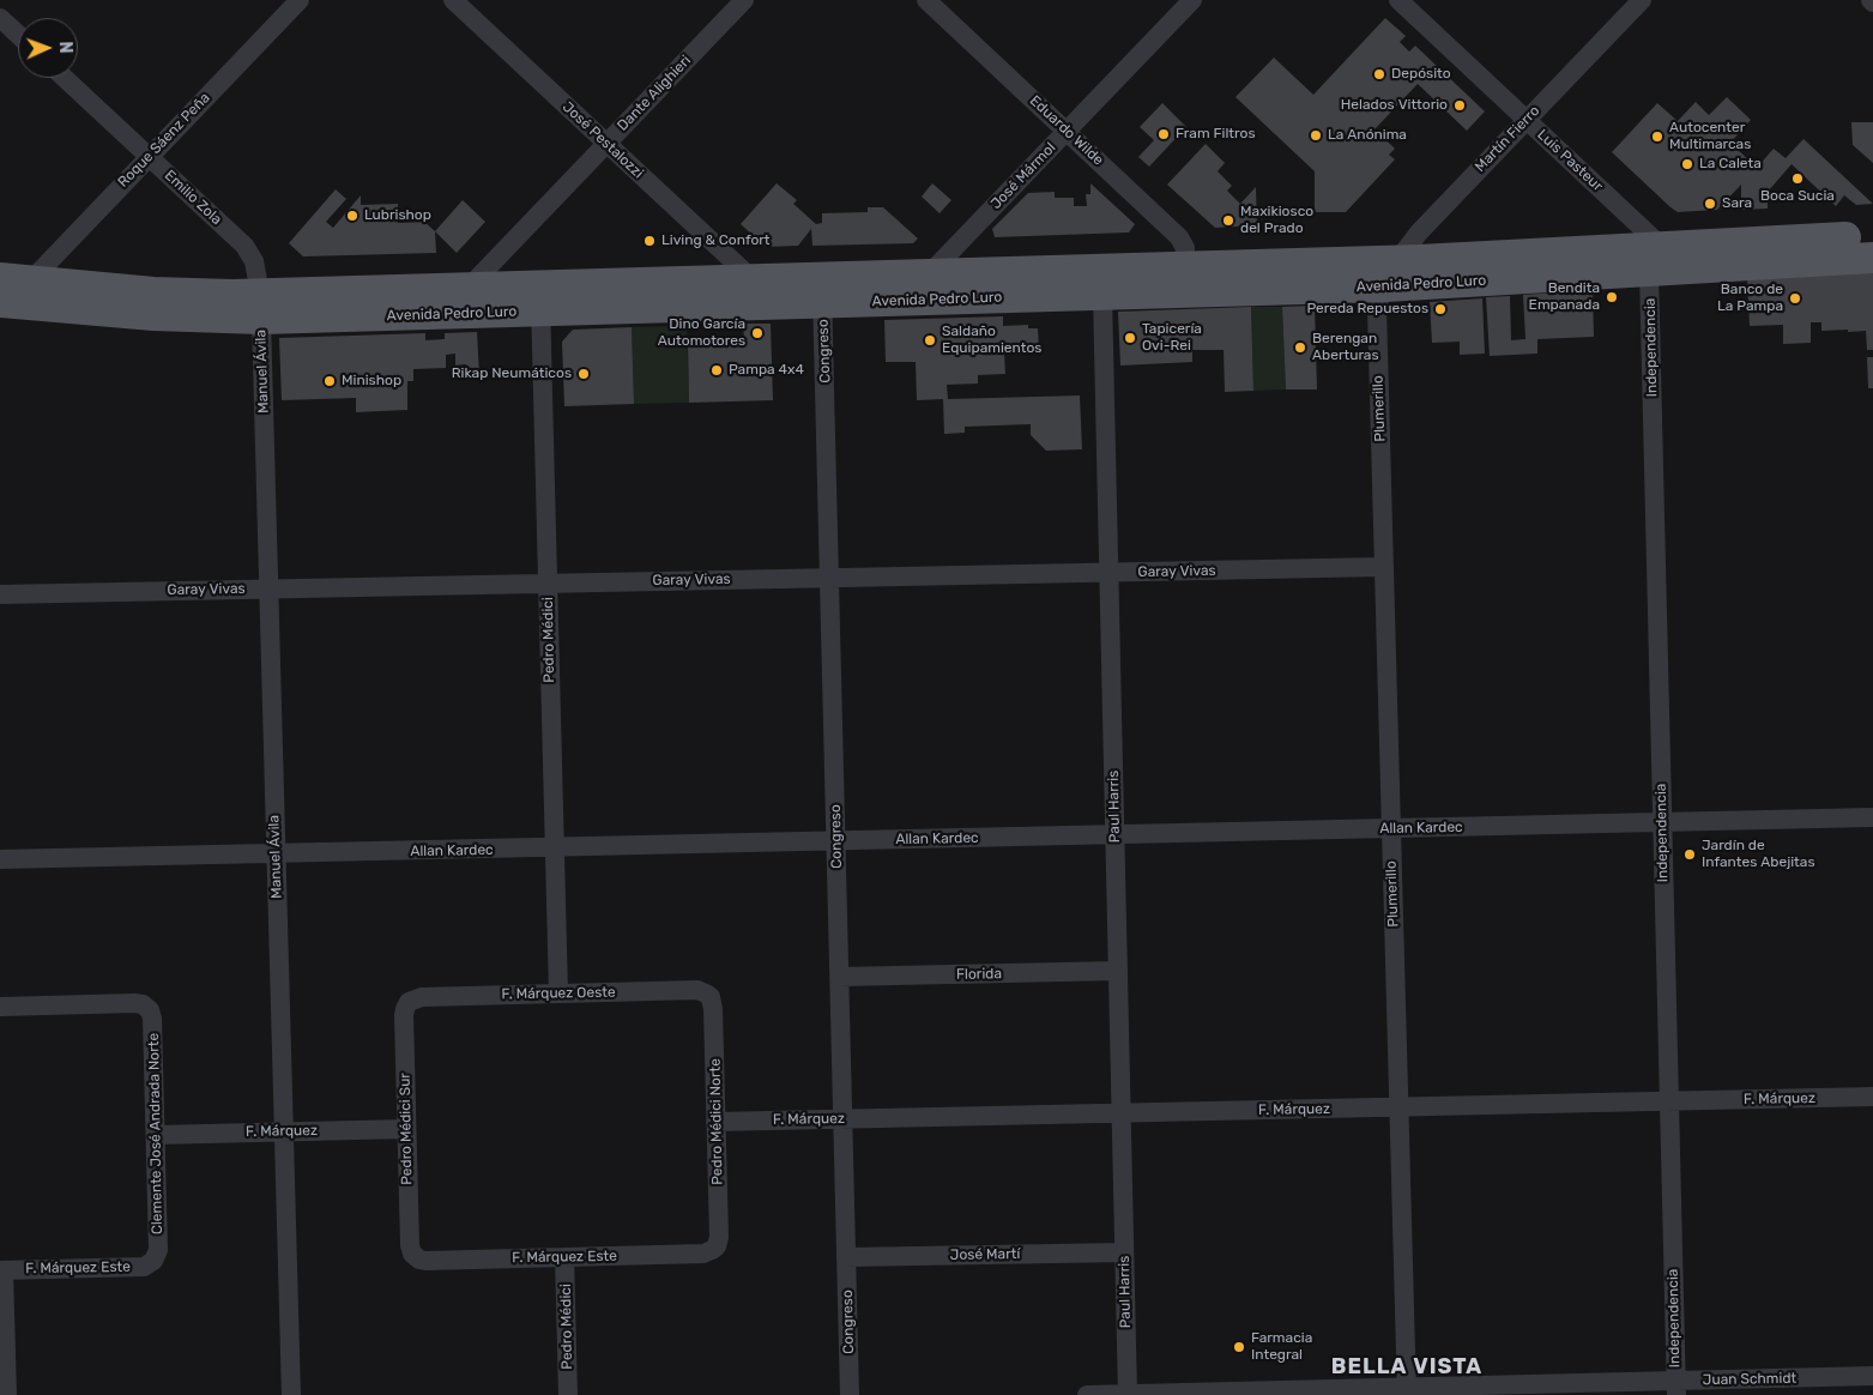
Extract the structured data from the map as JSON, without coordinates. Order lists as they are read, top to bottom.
{
  "streets": {
    "main road": ["Avenida Pedro Luro"],
    "street": [
      "Dante Alighieri",
      "Eduardo Wilde",
      "Martín Fierro",
      "Roque Sáenz Peña",
      "José Pestalozzi",
      "Luis Pasteur",
      "José Mármol",
      "Emilio Zola",
      "Independencia",
      "Congreso",
      "Manuel Ávila",
      "Plumerillo",
      "Garay Vivas",
      "Pedro Médici",
      "Paul Harris",
      "Allan Kardec",
      "Florida",
      "F. Márquez Oeste",
      "F. Márquez",
      "Pedro Médici Norte",
      "Pedro Médici Sur",
      "Clemente José Andrada Norte",
      "José Martí",
      "F. Márquez Este",
      "Juan Schmidt"
    ]
  },
  "crossings": [
    ["Dante Alighieri", "José Pestalozzi"],
    ["Dante Alighieri", "Avenida Pedro Luro"],
    ["Eduardo Wilde", "José Mármol"],
    ["Eduardo Wilde", "Avenida Pedro Luro"],
    ["Martín Fierro", "Luis Pasteur"],
    ["Martín Fierro", "Avenida Pedro Luro"],
    ["Martín Fierro", "Plumerillo"],
    ["Roque Sáenz Peña", "Emilio Zola"],
    ["Roque Sáenz Peña", "Avenida Pedro Luro"],
    ["José Pestalozzi", "Avenida Pedro Luro"],
    ["Luis Pasteur", "Avenida Pedro Luro"],
    ["Luis Pasteur", "Independencia"],
    ["José Mármol", "Avenida Pedro Luro"],
    ["Emilio Zola", "Avenida Pedro Luro"],
    ["Emilio Zola", "Manuel Ávila"],
    ["Avenida Pedro Luro", "Independencia"],
    ["Avenida Pedro Luro", "Congreso"],
    ["Avenida Pedro Luro", "Manuel Ávila"],
    ["Avenida Pedro Luro", "Plumerillo"],
    ["Avenida Pedro Luro", "Pedro Médici"],
    ["Avenida Pedro Luro", "Paul Harris"],
    ["Independencia", "Allan Kardec"],
    ["Independencia", "F. Márquez"],
    ["Independencia", "Juan Schmidt"],
    ["Congreso", "Garay Vivas"],
    ["Congreso", "Allan Kardec"],
    ["Congreso", "Florida"],
    ["Congreso", "F. Márquez"],
    ["Congreso", "José Martí"],
    ["Manuel Ávila", "Garay Vivas"],
    ["Manuel Ávila", "Allan Kardec"],
    ["Manuel Ávila", "F. Márquez"],
    ["Plumerillo", "Garay Vivas"],
    ["Plumerillo", "Allan Kardec"],
    ["Plumerillo", "F. Márquez"],
    ["Plumerillo", "Juan Schmidt"],
    ["Garay Vivas", "Pedro Médici"],
    ["Garay Vivas", "Paul Harris"],
    ["Pedro Médici", "Allan Kardec"],
    ["Pedro Médici", "F. Márquez Oeste"],
    ["Pedro Médici", "F. Márquez Este"],
    ["Paul Harris", "Allan Kardec"],
    ["Paul Harris", "Florida"],
    ["Paul Harris", "F. Márquez"],
    ["Paul Harris", "José Martí"],
    ["Paul Harris", "Juan Schmidt"],
    ["F. Márquez Oeste", "Pedro Médici Norte"],
    ["F. Márquez Oeste", "Pedro Médici Sur"],
    ["F. Márquez", "Pedro Médici Norte"],
    ["F. Márquez", "Pedro Médici Sur"],
    ["F. Márquez", "Clemente José Andrada Norte"],
    ["Pedro Médici Norte", "F. Márquez Este"],
    ["Pedro Médici Sur", "F. Márquez Este"],
    ["Clemente José Andrada Norte", "F. Márquez Este"]
  ],
  "districts": ["BELLA VISTA"],
  "places": [
    "Depósito",
    "Helados Vittorio",
    "Fram Filtros",
    "La Anónima",
    "Autocenter Multimarcas",
    "La Caleta",
    "Boca Sucia",
    "Sara",
    "Lubrishop",
    "Maxikiosco del Prado",
    "Living & Confort",
    "Bendita Empanada",
    "Banco de La Pampa",
    "Pereda Repuestos",
    "Dino García Automotores",
    "Tapicería Ovi-Rei",
    "Saldaño Equipamientos",
    "Berengan Aberturas",
    "Pampa 4x4",
    "Rikap Neumáticos",
    "Minishop",
    "Jardín de Infantes Abejitas",
    "Farmacia Integral"
  ],
  "north": "right"
}
